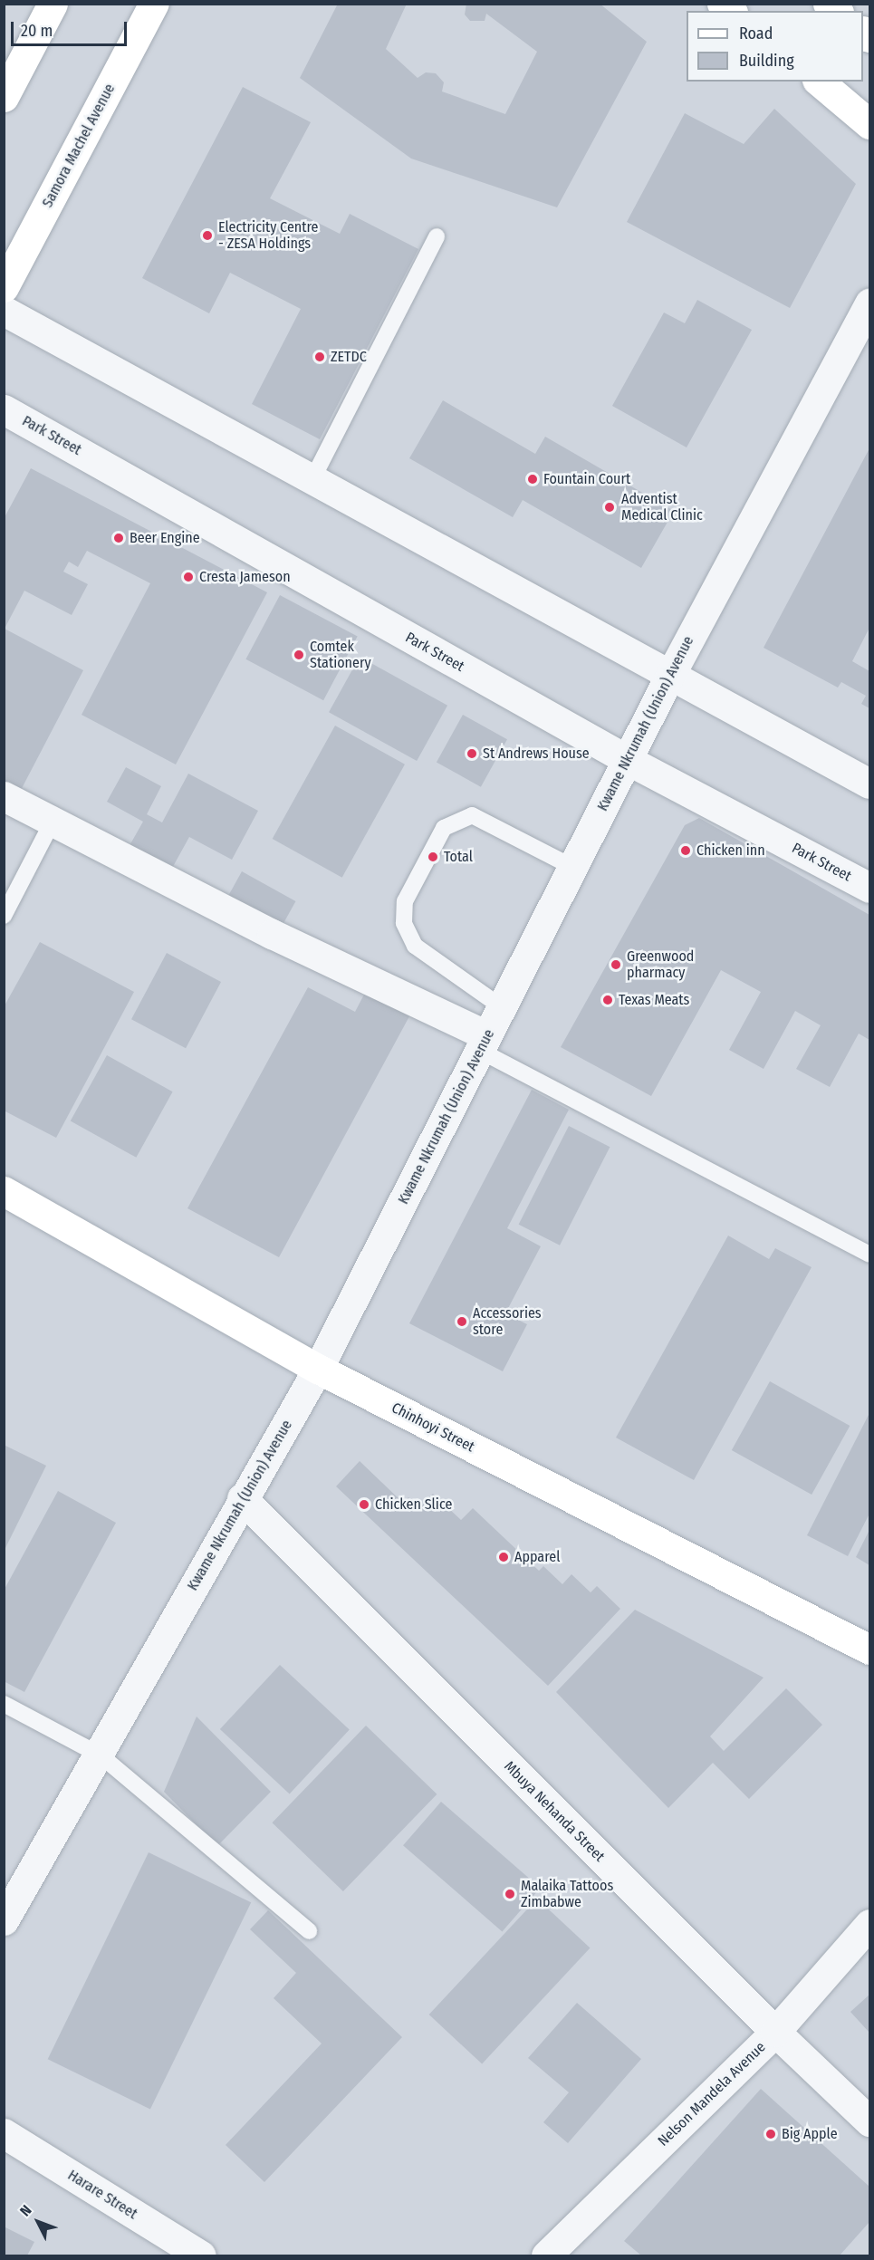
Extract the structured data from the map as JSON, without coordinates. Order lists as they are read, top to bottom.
{
  "streets": {
    "main road": ["Samora Machel Avenue", "Chinhoyi Street"],
    "street": [
      "Park Street",
      "Kwame Nkrumah (Union) Avenue",
      "Mbuya Nehanda Street",
      "Nelson Mandela Avenue",
      "Harare Street"
    ]
  },
  "crossings": [
    ["Park Street", "Kwame Nkrumah (Union) Avenue"],
    ["Kwame Nkrumah (Union) Avenue", "Chinhoyi Street"],
    ["Kwame Nkrumah (Union) Avenue", "Mbuya Nehanda Street"],
    ["Mbuya Nehanda Street", "Nelson Mandela Avenue"]
  ],
  "places": [
    "Electricity Centre - ZESA Holdings",
    "ZETDC",
    "Fountain Court",
    "Adventist Medical Clinic",
    "Beer Engine",
    "Cresta Jameson",
    "Comtek Stationery",
    "St Andrews House",
    "Chicken inn",
    "Total",
    "Greenwood pharmacy",
    "Texas Meats",
    "Accessories store",
    "Chicken Slice",
    "Apparel",
    "Malaika Tattoos Zimbabwe",
    "Big Apple"
  ],
  "legend": ["Road", "Building"],
  "scale_bar": "20 m",
  "north": "top left"
}
